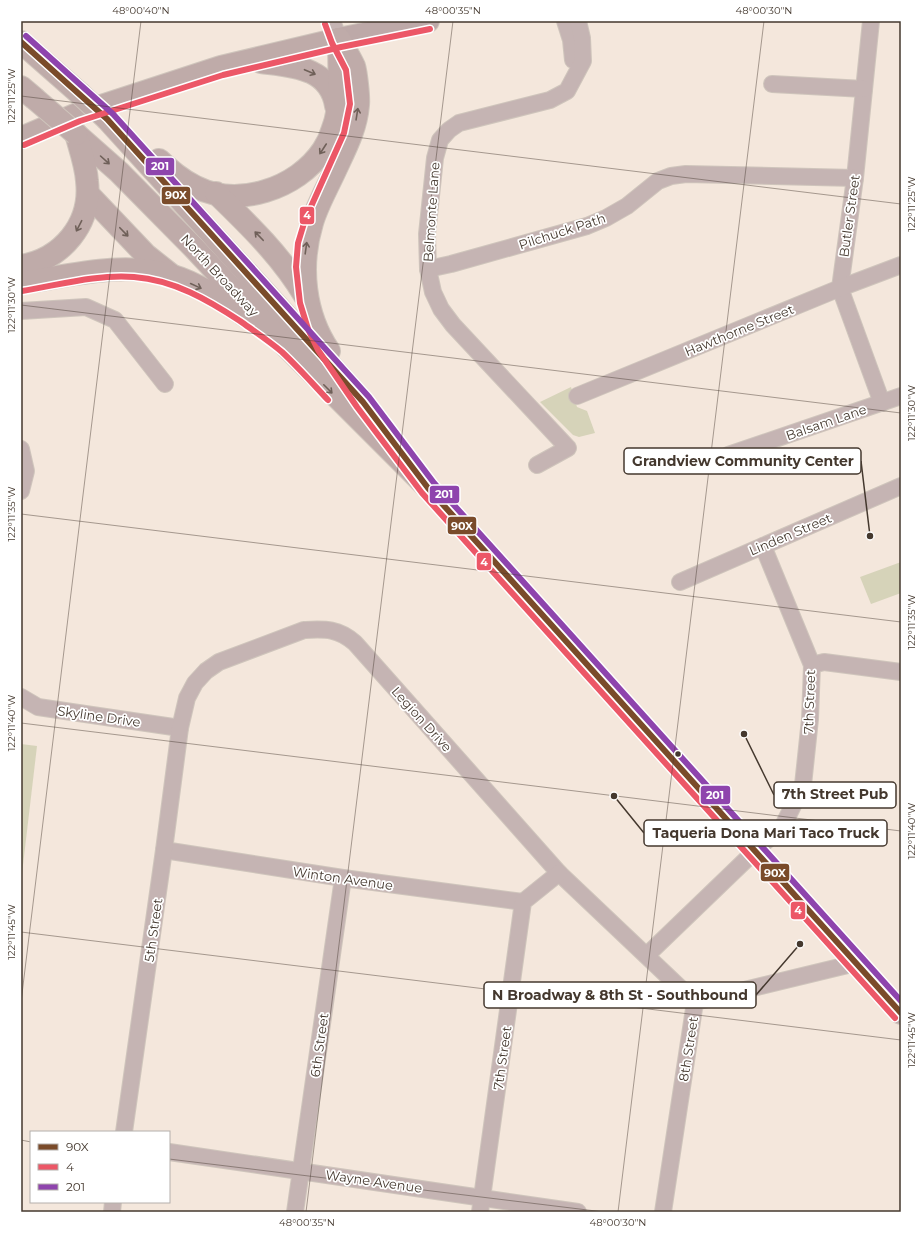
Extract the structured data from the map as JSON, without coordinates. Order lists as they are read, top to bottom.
{
  "streets": {
    "main road": ["North Broadway"],
    "street": [
      "Belmonte Lane",
      "Butler Street",
      "Pilchuck Path",
      "Hawthorne Street",
      "Balsam Lane",
      "Linden Street",
      "7th Street",
      "Skyline Drive",
      "Legion Drive",
      "Winton Avenue",
      "5th Street",
      "6th Street",
      "8th Street",
      "Wayne Avenue"
    ]
  },
  "crossings": [
    ["Belmonte Lane", "Pilchuck Path"],
    ["Butler Street", "Pilchuck Path"],
    ["Butler Street", "Hawthorne Street"],
    ["Butler Street", "Balsam Lane"],
    ["North Broadway", "7th Street"],
    ["North Broadway", "8th Street"],
    ["Linden Street", "7th Street"],
    ["7th Street", "Winton Avenue"],
    ["7th Street", "Wayne Avenue"],
    ["Skyline Drive", "Legion Drive"],
    ["Skyline Drive", "5th Street"],
    ["Legion Drive", "5th Street"],
    ["Legion Drive", "8th Street"],
    ["Winton Avenue", "5th Street"],
    ["Winton Avenue", "6th Street"],
    ["6th Street", "Wayne Avenue"]
  ],
  "places": [
    "Grandview Community Center",
    "7th Street Pub",
    "Taqueria Dona Mari Taco Truck",
    "N Broadway & 8th St - Southbound"
  ],
  "lines": ["transit line 4", "transit line 201", "transit line 90X"],
  "legend": ["90X", "4", "201"],
  "coordinates": [
    "48°00'40\"N",
    "48°00'35\"N",
    "48°00'30\"N",
    "122°11'25\"W",
    "122°11'30\"W",
    "122°11'35\"W",
    "122°11'40\"W",
    "122°11'45\"W"
  ]
}
